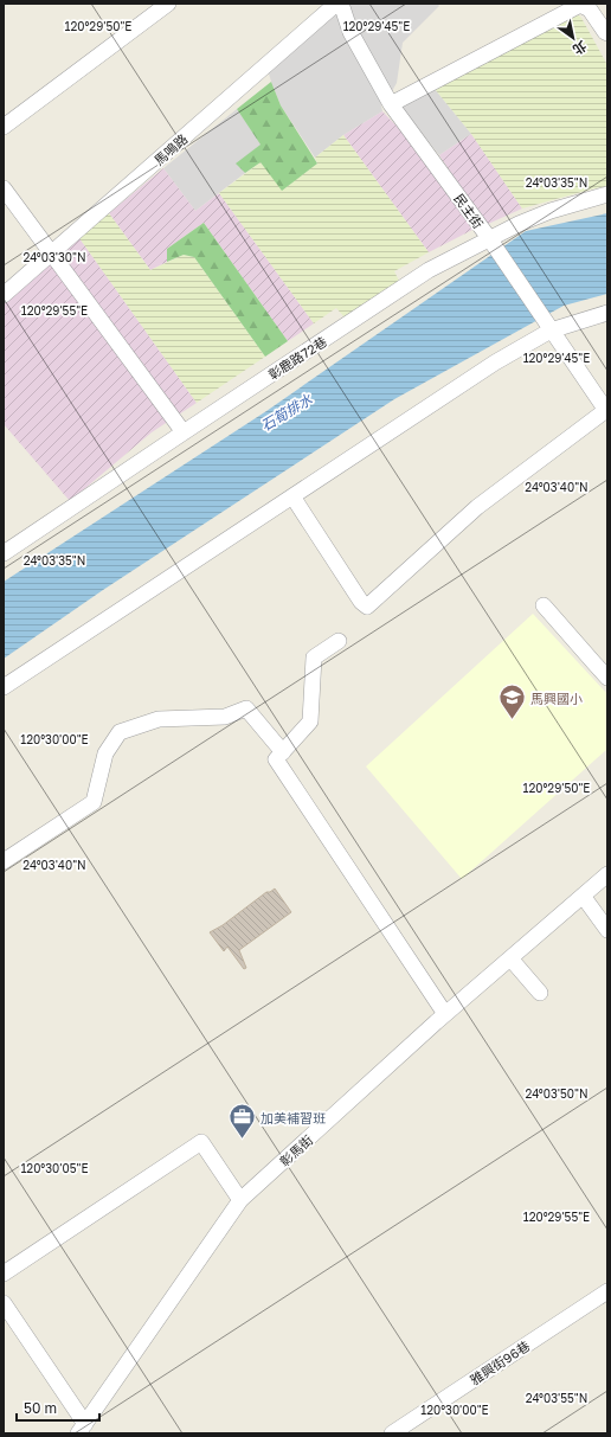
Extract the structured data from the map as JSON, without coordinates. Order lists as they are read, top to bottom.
{
  "streets": {
    "street": [
      "馬鳴路",
      "民主街",
      "彰鹿路72巷",
      "彰馬街",
      "雅興街96巷"
    ]
  },
  "crossings": [
    ["民主街", "彰鹿路72巷"]
  ],
  "water": ["石筍排水"],
  "places": {
    "school or university": ["馬興國小"],
    "office": ["加美補習班"]
  },
  "scale_bar": "50 m",
  "north": "bottom right",
  "coordinates": [
    "120°29'50\"E",
    "120°29'45\"E",
    "24°03'35\"N",
    "24°03'30\"N",
    "120°29'55\"E",
    "24°03'40\"N",
    "120°30'00\"E",
    "24°03'50\"N",
    "120°30'05\"E",
    "24°03'55\"N"
  ]
}
